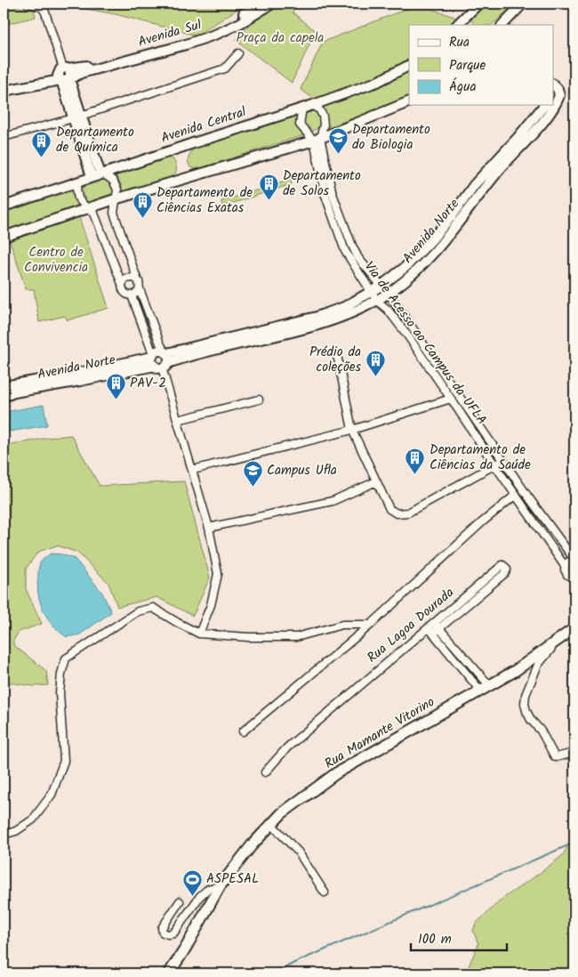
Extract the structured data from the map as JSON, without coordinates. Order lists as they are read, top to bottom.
{
  "streets": {
    "main road": ["Rua Mamante Vitorino"],
    "street": [
      "Avenida Sul",
      "Avenida Central",
      "Avenida Norte",
      "Via de Acesso ao Campus da UFLA",
      "Rua Lagoa Dourada"
    ]
  },
  "crossings": [
    ["Avenida Norte", "Via de Acesso ao Campus da UFLA"]
  ],
  "parks": ["Praça da capela", "Centro de Convivencia"],
  "places": {
    "school or university": ["Departamento do Biologia", "Campus Ufla"],
    "building": [
      "Departamento de Química",
      "Departamento de Solos",
      "Departamento de Ciências Exatas",
      "Prédio da coleções",
      "PAV-2",
      "Departamento de Ciências da Saúde"
    ],
    "sports": ["ASPESAL"]
  },
  "legend": ["Rua", "Parque", "Água"],
  "scale_bar": "100 m"
}
